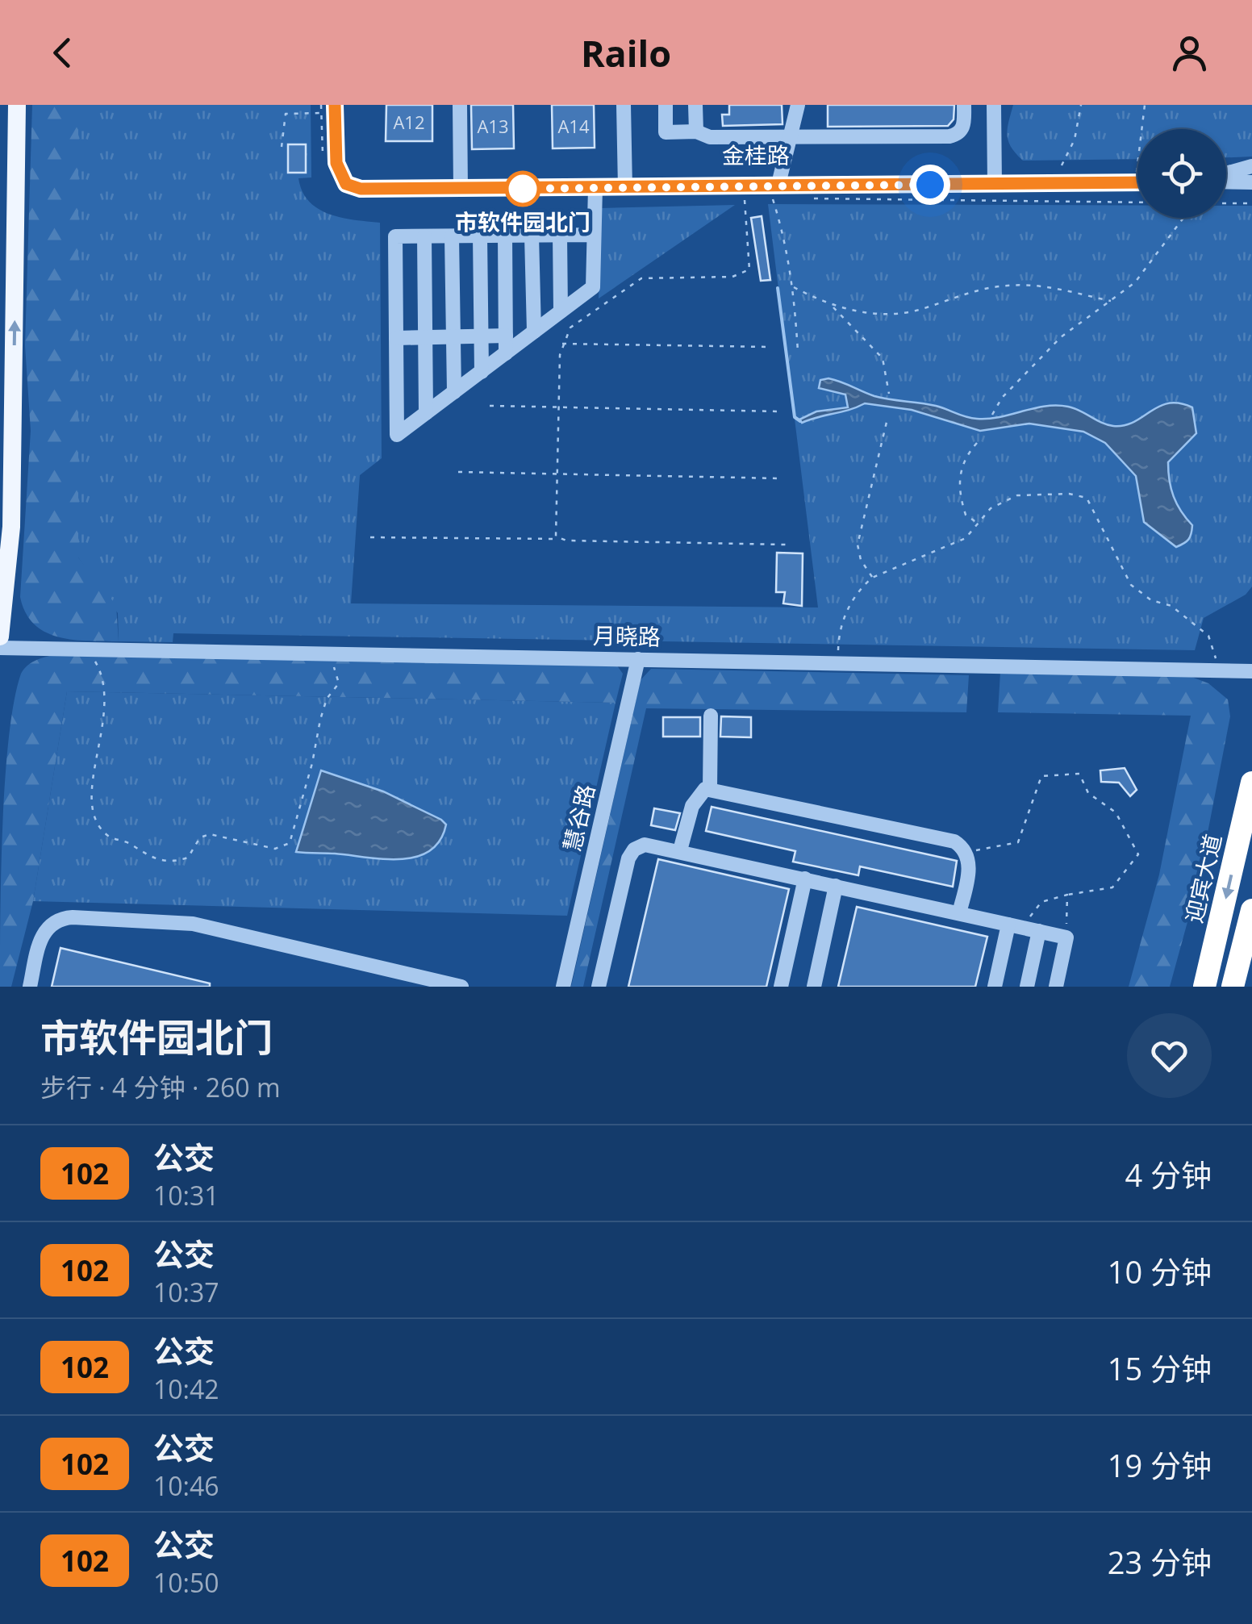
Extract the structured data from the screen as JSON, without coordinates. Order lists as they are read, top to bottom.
{
  "streets": {
    "highway": ["迎宾大道"],
    "street": ["金桂路", "月晓路", "慧谷路"]
  },
  "crossings": [
    ["月晓路", "慧谷路"]
  ],
  "places": ["市软件园北门"],
  "lines": ["bus line 102"],
  "house_numbers": ["A12", "A13", "A14"],
  "page": {
    "header": "Railo",
    "heading": ["市软件园北门", "步行 · 4 分钟 · 260 m"],
    "list": [
      {
        "mark": "102",
        "name": "公交",
        "note": "10:31",
        "value": "4 分钟"
      },
      {
        "mark": "102",
        "name": "公交",
        "note": "10:37",
        "value": "10 分钟"
      },
      {
        "mark": "102",
        "name": "公交",
        "note": "10:42",
        "value": "15 分钟"
      },
      {
        "mark": "102",
        "name": "公交",
        "note": "10:46",
        "value": "19 分钟"
      },
      {
        "mark": "102",
        "name": "公交",
        "note": "10:50",
        "value": "23 分钟"
      }
    ]
  }
}
